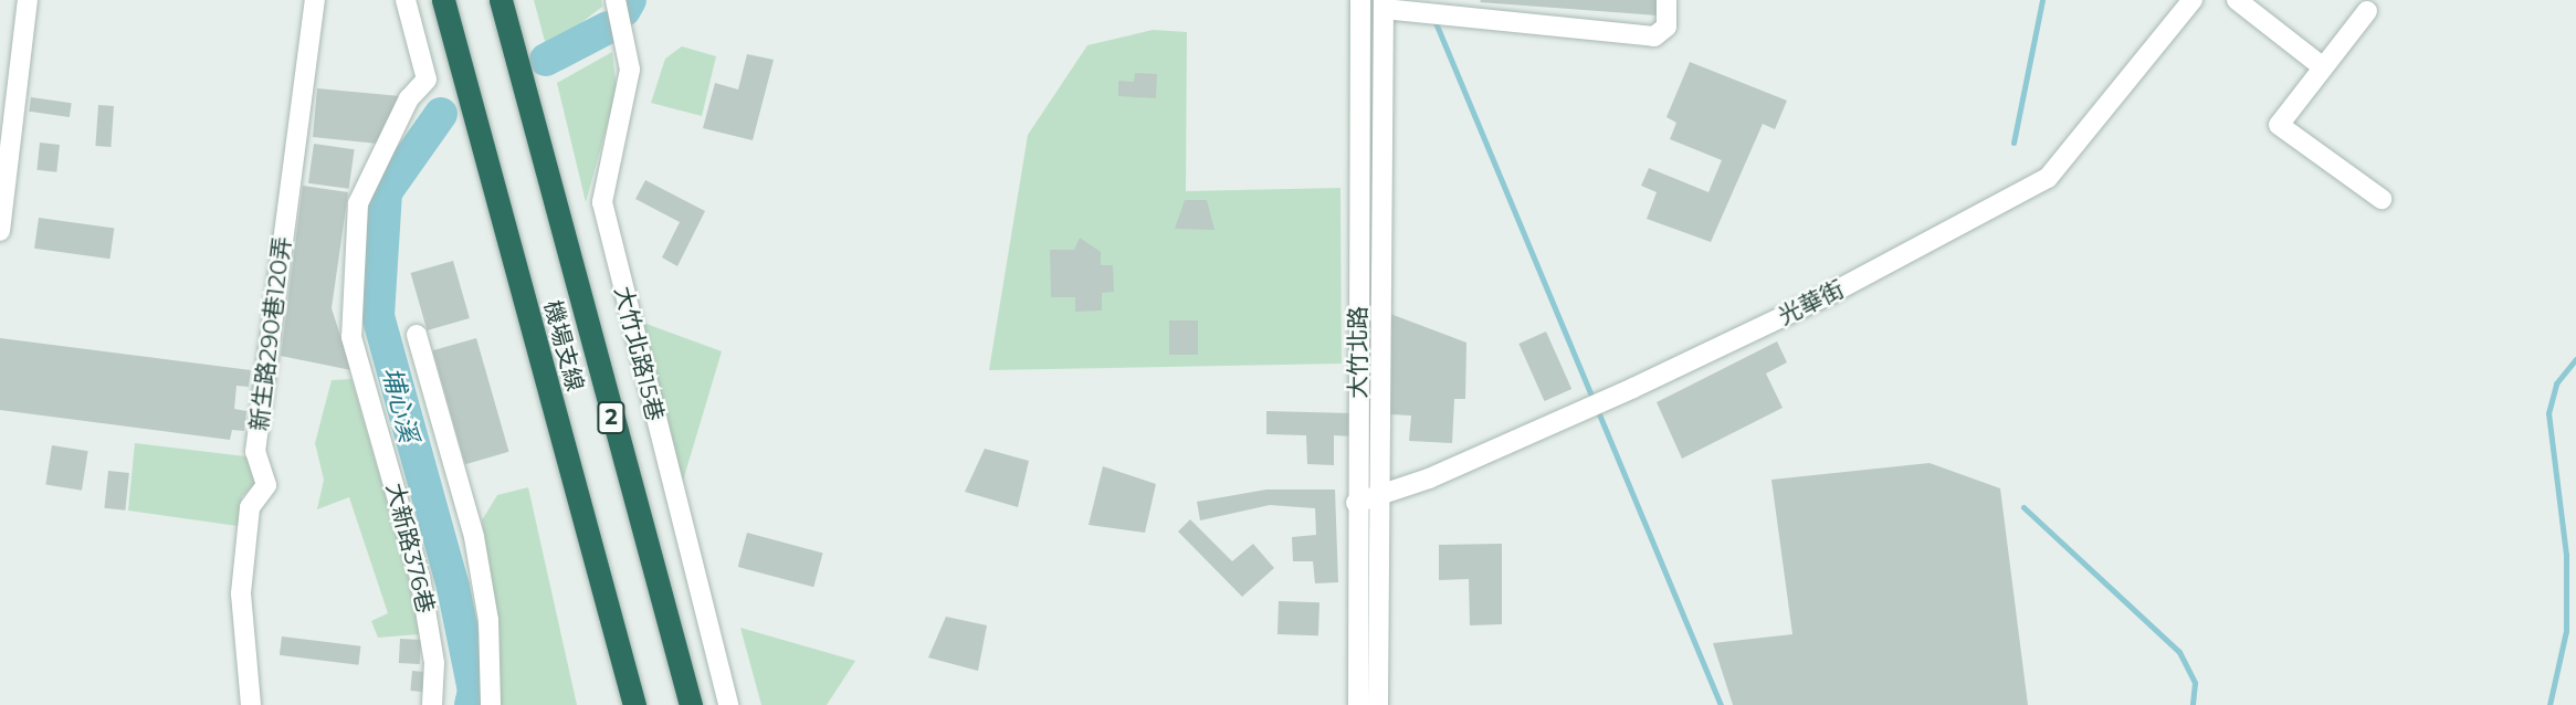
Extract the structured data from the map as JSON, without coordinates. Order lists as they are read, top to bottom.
{
  "streets": {
    "highway": ["機場支線", "2"],
    "street": [
      "光華街",
      "新生路290巷120弄",
      "大竹北路",
      "大竹北路15巷",
      "大新路376巷"
    ]
  },
  "crossings": [
    ["光華街", "大竹北路"]
  ],
  "water": ["埔心溪"]
}
